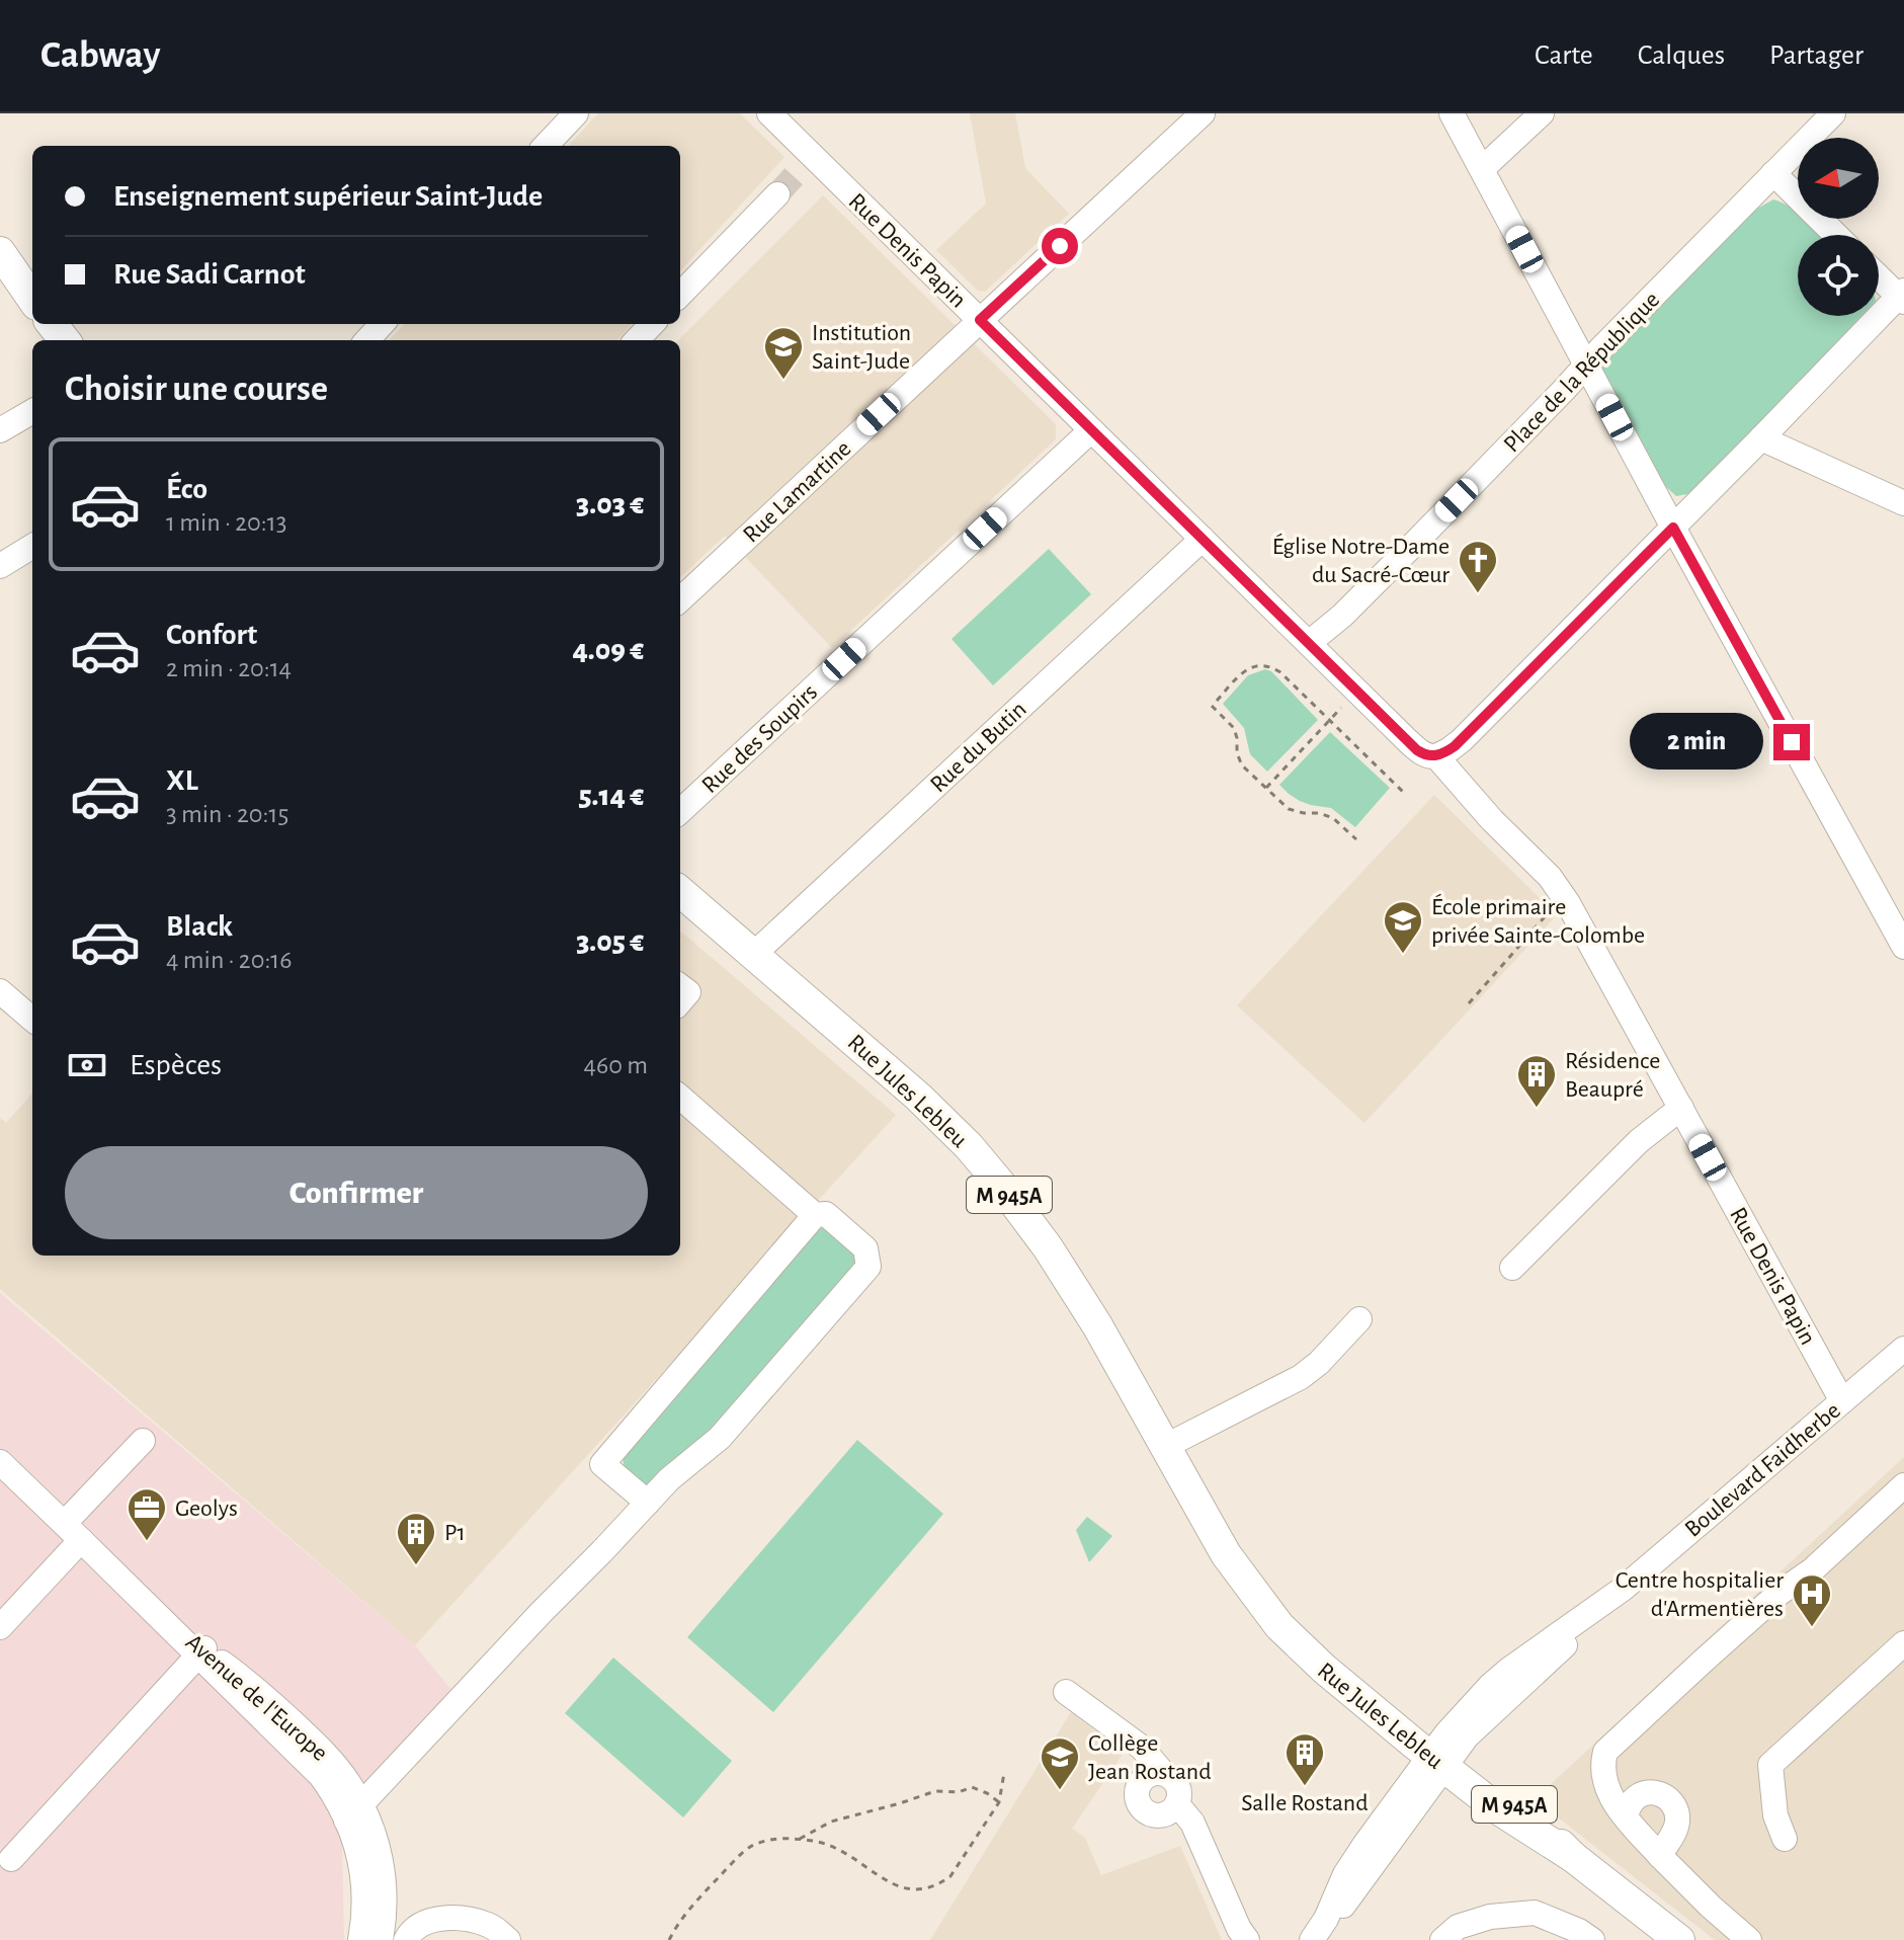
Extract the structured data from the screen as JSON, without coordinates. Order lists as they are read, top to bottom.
{
  "streets": {
    "main road": ["Rue Jules Lebleu", "M 945A"],
    "street": [
      "Rue Denis Papin",
      "Place de la République",
      "Rue Lamartine",
      "Rue des Soupirs",
      "Rue du Butin",
      "Boulevard Faidherbe",
      "Avenue de l'Europe"
    ]
  },
  "crossings": [
    ["Rue Denis Papin", "Place de la République"],
    ["Rue Denis Papin", "Rue Lamartine"],
    ["Rue Denis Papin", "Rue des Soupirs"],
    ["Rue Denis Papin", "Rue du Butin"],
    ["Rue Denis Papin", "Boulevard Faidherbe"],
    ["Rue du Butin", "Rue Jules Lebleu"],
    ["Rue Jules Lebleu", "Boulevard Faidherbe"]
  ],
  "places": {
    "school or university": ["Institution Saint-Jude", "École primaire privée Sainte-Colombe", "Collège Jean Rostand"],
    "church": ["Église Notre-Dame du Sacré-Cœur"],
    "building": ["Résidence Beaupré", "P1", "Salle Rostand"],
    "office": ["Geolys"],
    "hospital": ["Centre hospitalier d'Armentières"]
  },
  "north": "left",
  "page": {
    "header": "Cabway",
    "nav": ["Carte", "Calques", "Partager"],
    "banner": ["Enseignement supérieur Saint-Jude", "Rue Sadi Carnot"],
    "heading": "Choisir une course",
    "list": [
      {
        "name": "Éco",
        "note": "1 min · 20:13",
        "value": "3.03 €"
      },
      {
        "name": "Confort",
        "note": "2 min · 20:14",
        "value": "4.09 €"
      },
      {
        "name": "XL",
        "note": "3 min · 20:15",
        "value": "5.14 €"
      },
      {
        "name": "Black",
        "note": "4 min · 20:16",
        "value": "3.05 €"
      }
    ],
    "bubble": "2 min",
    "pay": ["Espèces", "460 m"],
    "buttons": "Confirmer"
  }
}
